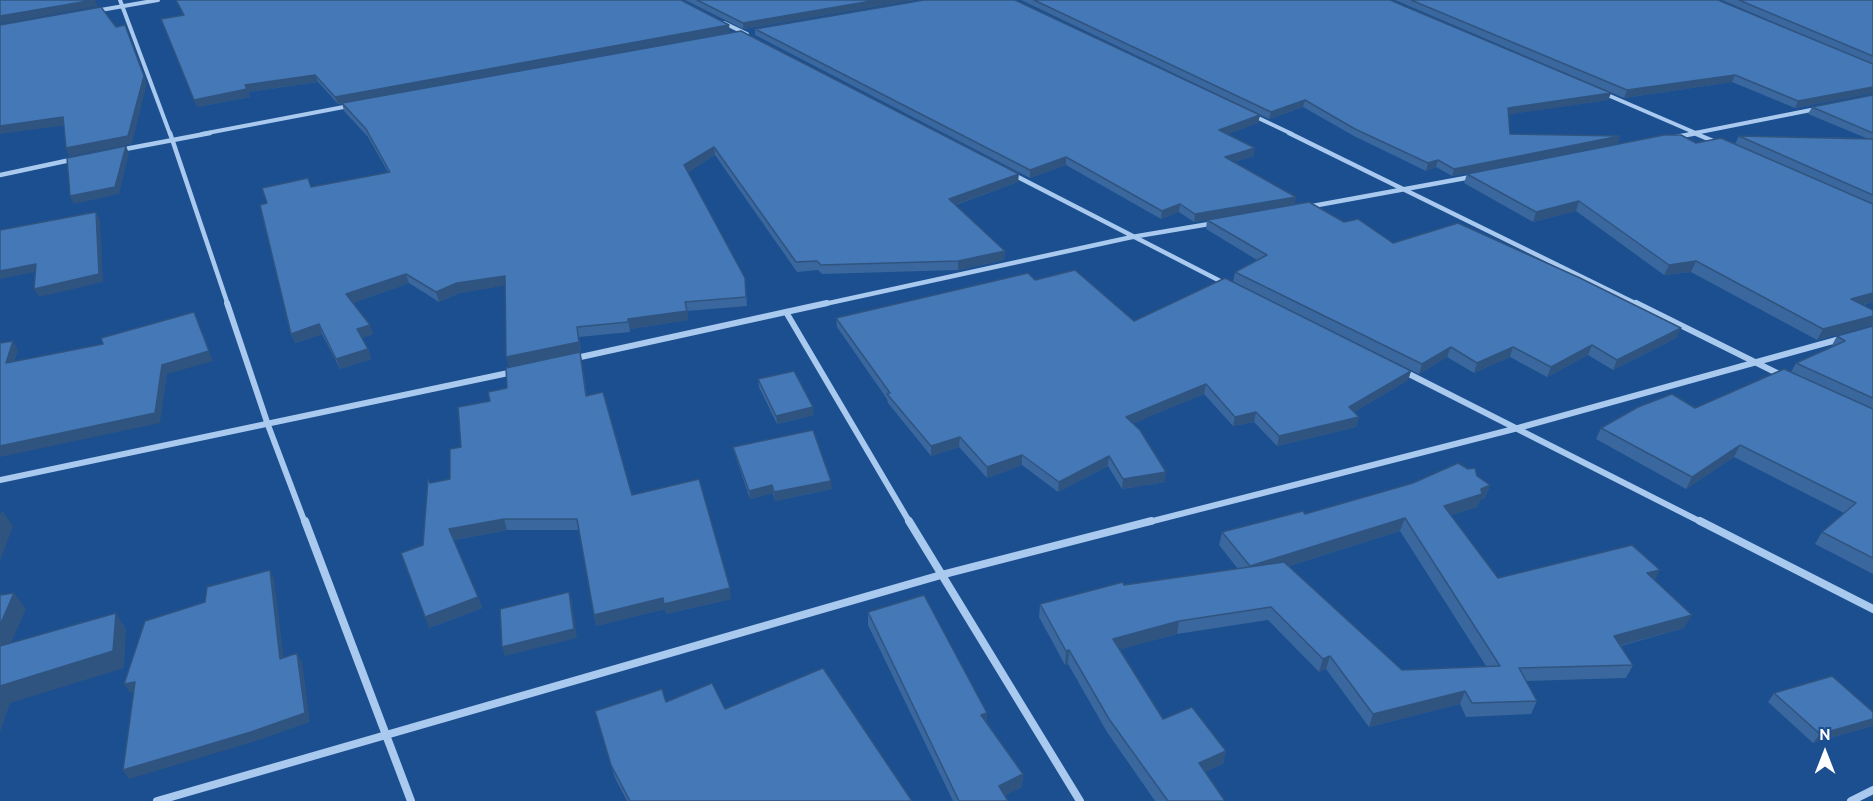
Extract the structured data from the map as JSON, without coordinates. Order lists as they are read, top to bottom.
{
  "north": "top"
}
